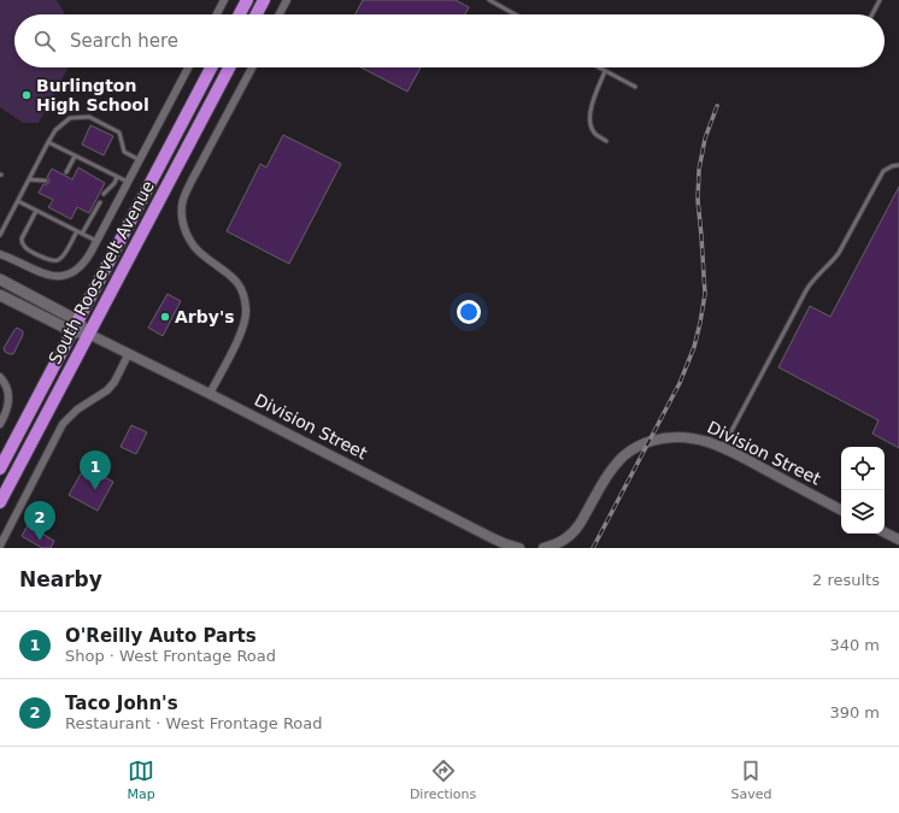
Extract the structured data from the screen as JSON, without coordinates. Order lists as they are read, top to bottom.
{
  "streets": {
    "highway": ["South Roosevelt Avenue"],
    "main road": ["Division Street"]
  },
  "crossings": [
    ["South Roosevelt Avenue", "Division Street"]
  ],
  "places": ["Burlington High School", "Arby's"],
  "page": {
    "search": "Search here",
    "pins": ["1", "2"],
    "heading": ["Nearby", "2 results"],
    "list": [
      {
        "mark": "1",
        "name": "O'Reilly Auto Parts",
        "note": "Shop · West Frontage Road",
        "value": "340 m"
      },
      {
        "mark": "2",
        "name": "Taco John's",
        "note": "Restaurant · West Frontage Road",
        "value": "390 m"
      }
    ],
    "nav": ["Map", "Directions", "Saved"]
  }
}
